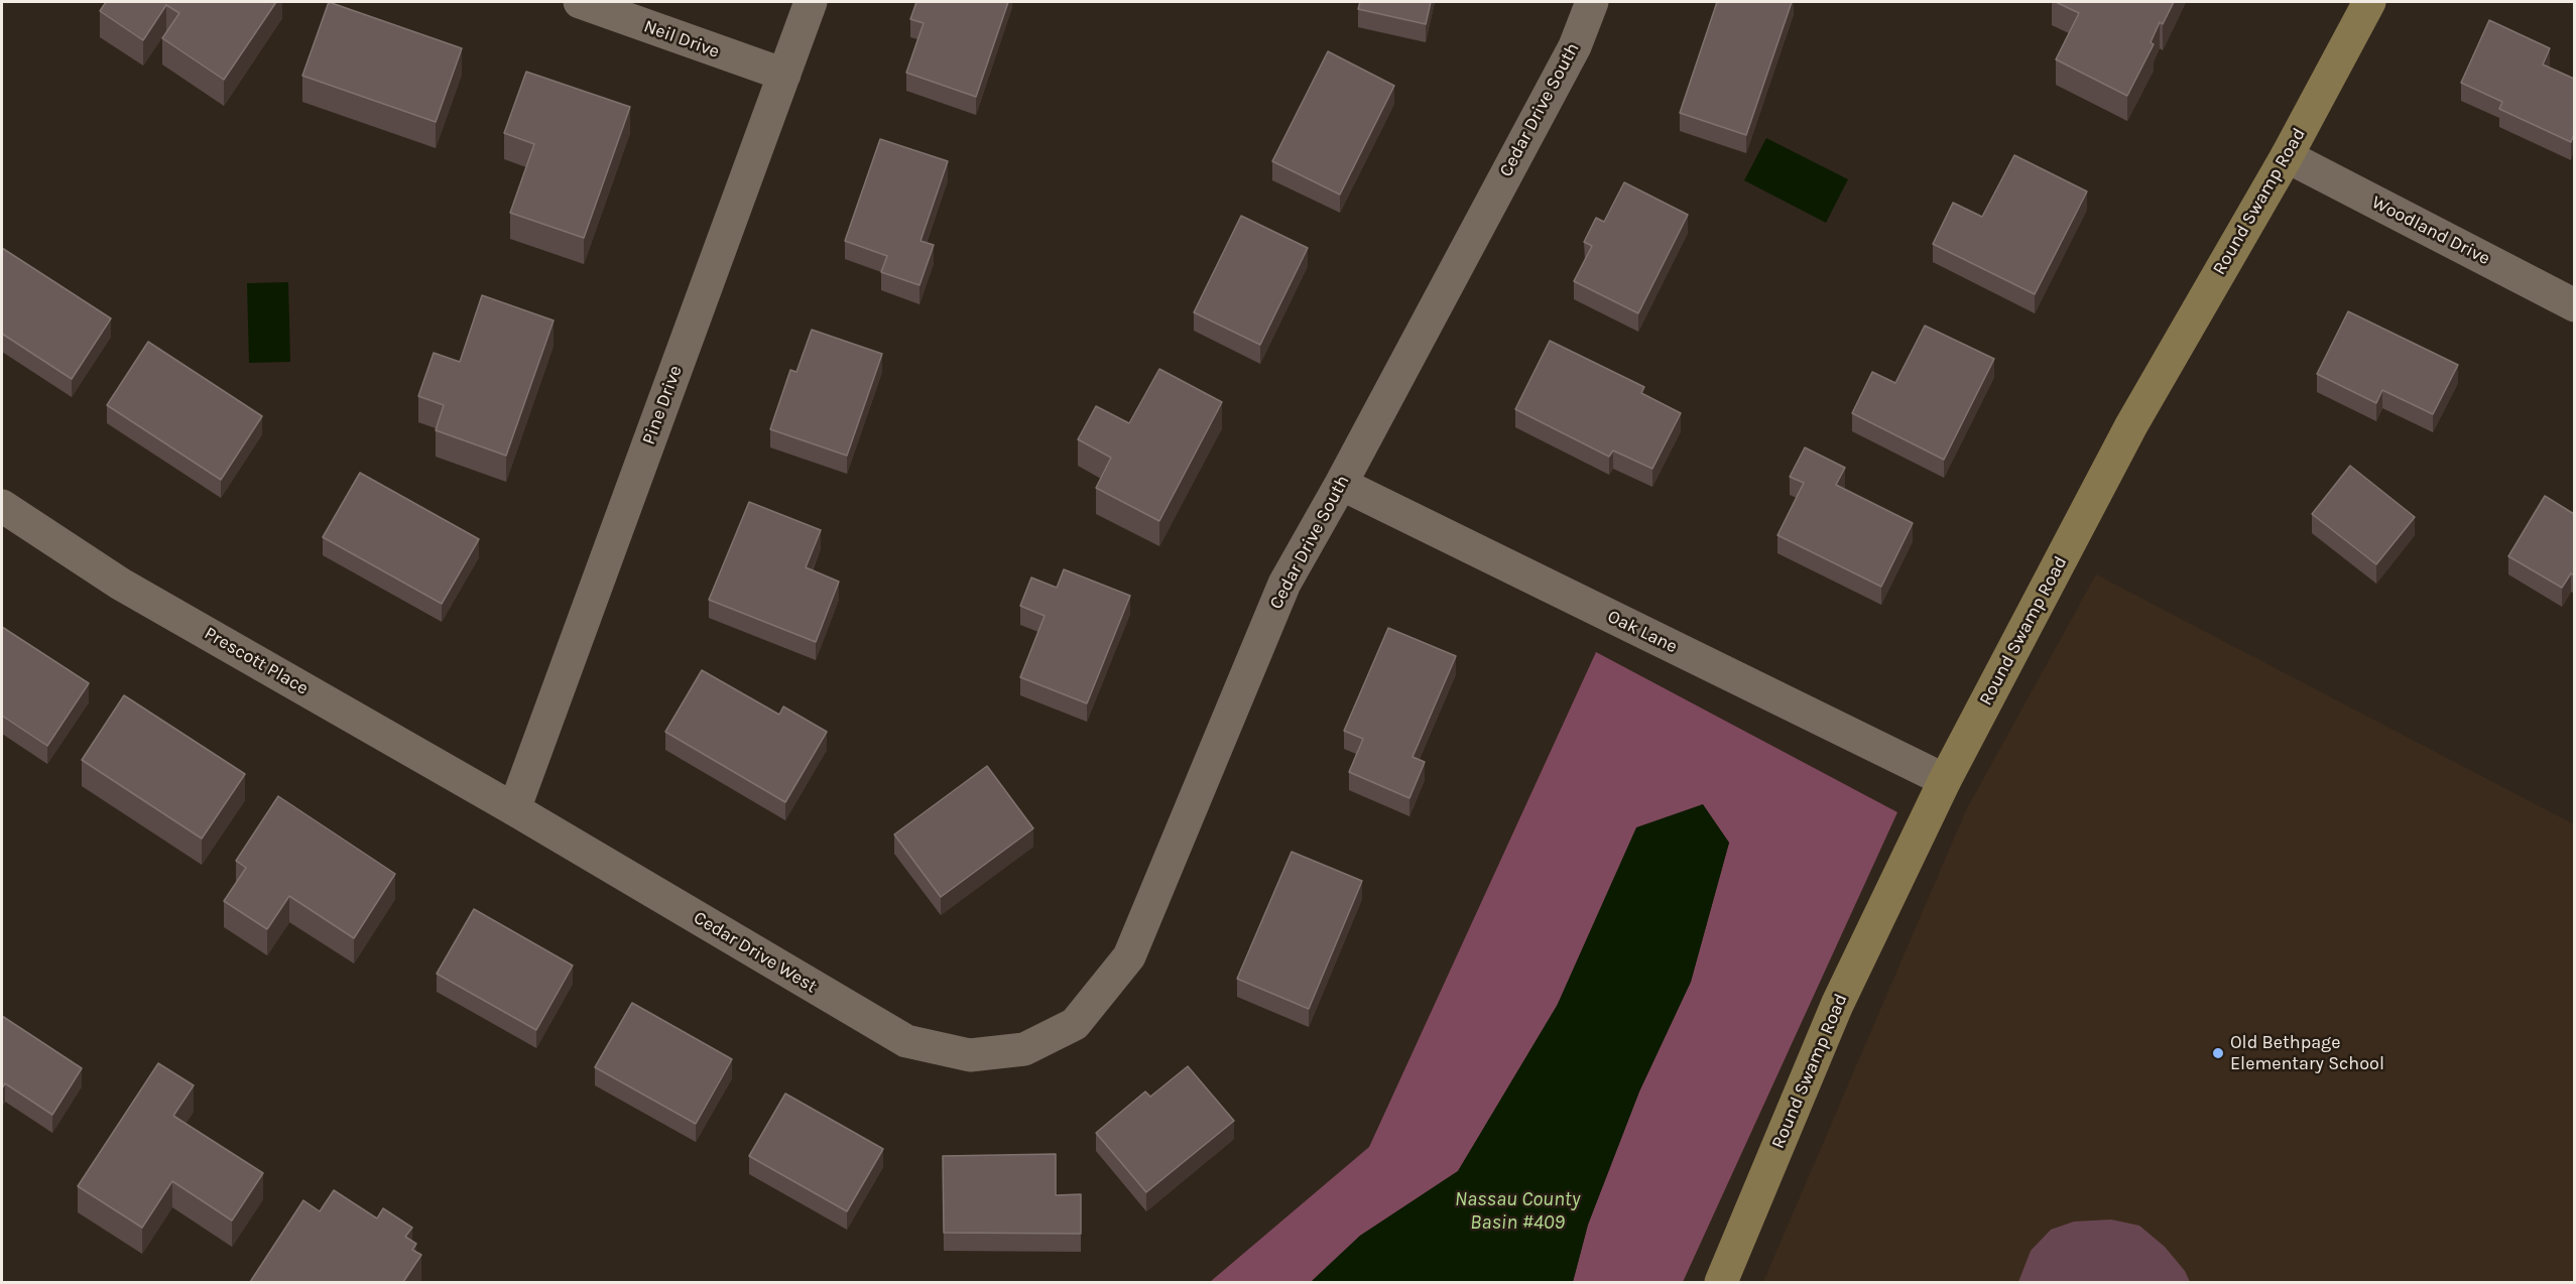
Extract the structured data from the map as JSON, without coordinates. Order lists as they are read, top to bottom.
{
  "streets": {
    "main road": ["Round Swamp Road"],
    "street": [
      "Neil Drive",
      "Cedar Drive South",
      "Woodland Drive",
      "Pine Drive",
      "Oak Lane",
      "Prescott Place",
      "Cedar Drive West"
    ]
  },
  "crossings": [
    ["Neil Drive", "Pine Drive"],
    ["Cedar Drive South", "Oak Lane"],
    ["Cedar Drive South", "Cedar Drive West"],
    ["Round Swamp Road", "Woodland Drive"],
    ["Round Swamp Road", "Oak Lane"],
    ["Pine Drive", "Prescott Place"],
    ["Pine Drive", "Cedar Drive West"],
    ["Prescott Place", "Cedar Drive West"]
  ],
  "water": ["Nassau County Basin #409"],
  "places": ["Old Bethpage Elementary School"]
}
